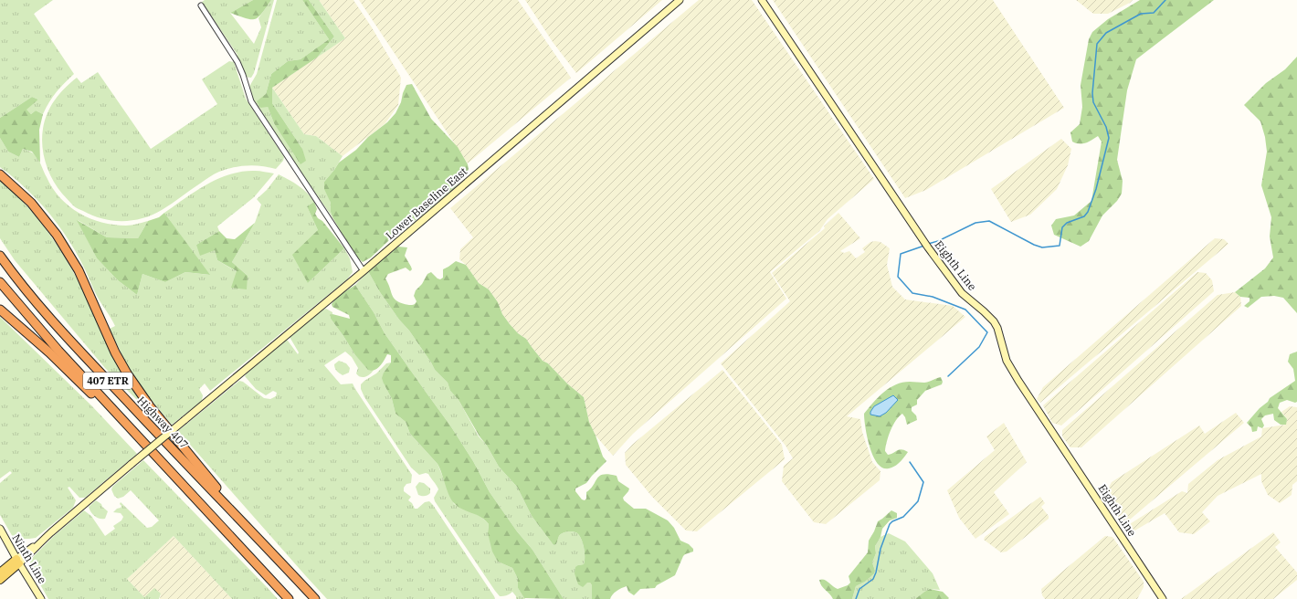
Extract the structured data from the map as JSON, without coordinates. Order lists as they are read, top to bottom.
{
  "streets": {
    "highway": ["407 ETR", "Highway 407"],
    "main road": ["Lower Baseline East", "Eighth Line", "Ninth Line"]
  },
  "crossings": [
    ["Lower Baseline East", "Ninth Line"]
  ]
}
